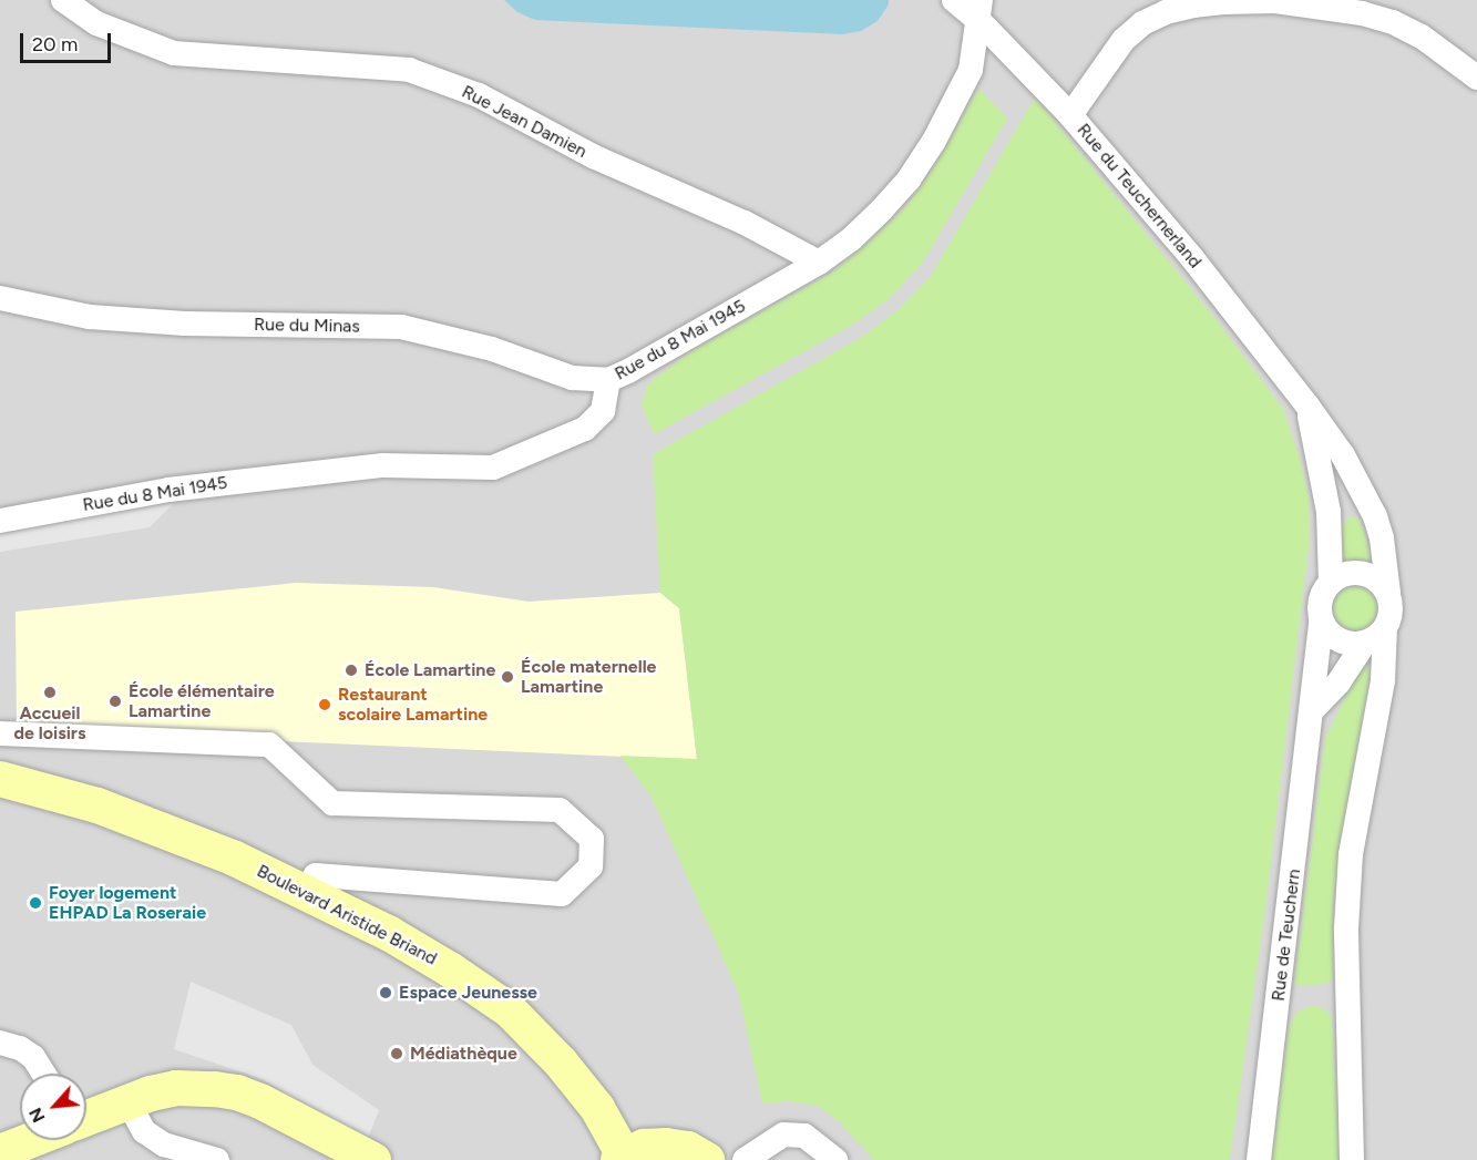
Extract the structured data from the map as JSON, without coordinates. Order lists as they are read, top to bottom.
{
  "streets": {
    "main road": ["Boulevard Aristide Briand"],
    "street": [
      "Rue Jean Damien",
      "Rue du Teuchernerland",
      "Rue du Minas",
      "Rue du 8 Mai 1945",
      "Rue de Teuchern"
    ]
  },
  "crossings": [
    ["Rue Jean Damien", "Rue du 8 Mai 1945"],
    ["Rue du Teuchernerland", "Rue du 8 Mai 1945"],
    ["Rue du Minas", "Rue du 8 Mai 1945"]
  ],
  "places": [
    "École Lamartine",
    "École maternelle Lamartine",
    "Accueil de loisirs",
    "École élémentaire Lamartine",
    "Restaurant scolaire Lamartine",
    "Foyer logement EHPAD La Roseraie",
    "Espace Jeunesse",
    "Médiathèque"
  ],
  "scale_bar": "20 m",
  "north": "bottom left"
}
